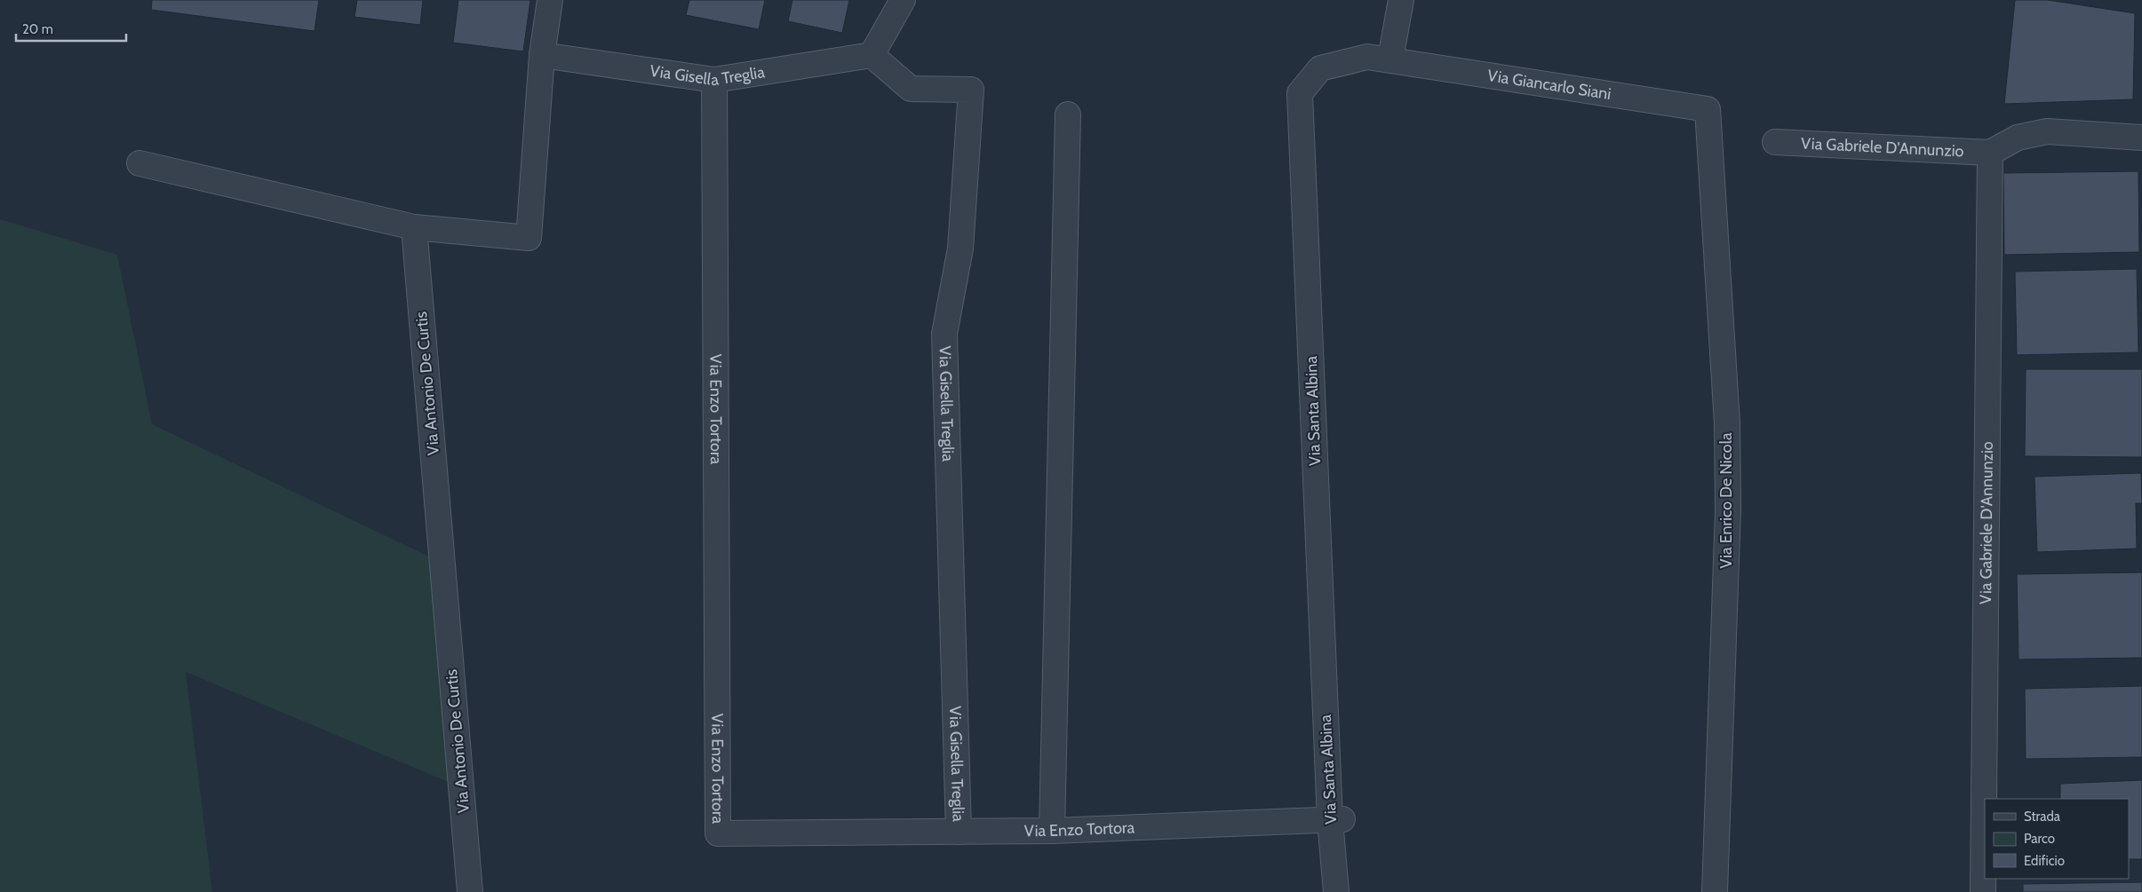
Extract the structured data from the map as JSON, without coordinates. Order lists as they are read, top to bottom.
{
  "streets": {
    "street": [
      "Via Gisella Treglia",
      "Via Giancarlo Siani",
      "Via Gabriele D'Annunzio",
      "Via Antonio De Curtis",
      "Via Enzo Tortora",
      "Via Santa Albina",
      "Via Enrico De Nicola"
    ]
  },
  "crossings": [
    ["Via Gisella Treglia", "Via Enzo Tortora"],
    ["Via Giancarlo Siani", "Via Santa Albina"],
    ["Via Giancarlo Siani", "Via Enrico De Nicola"],
    ["Via Enzo Tortora", "Via Santa Albina"]
  ],
  "legend": ["Strada", "Parco", "Edificio"],
  "scale_bar": "20 m"
}
